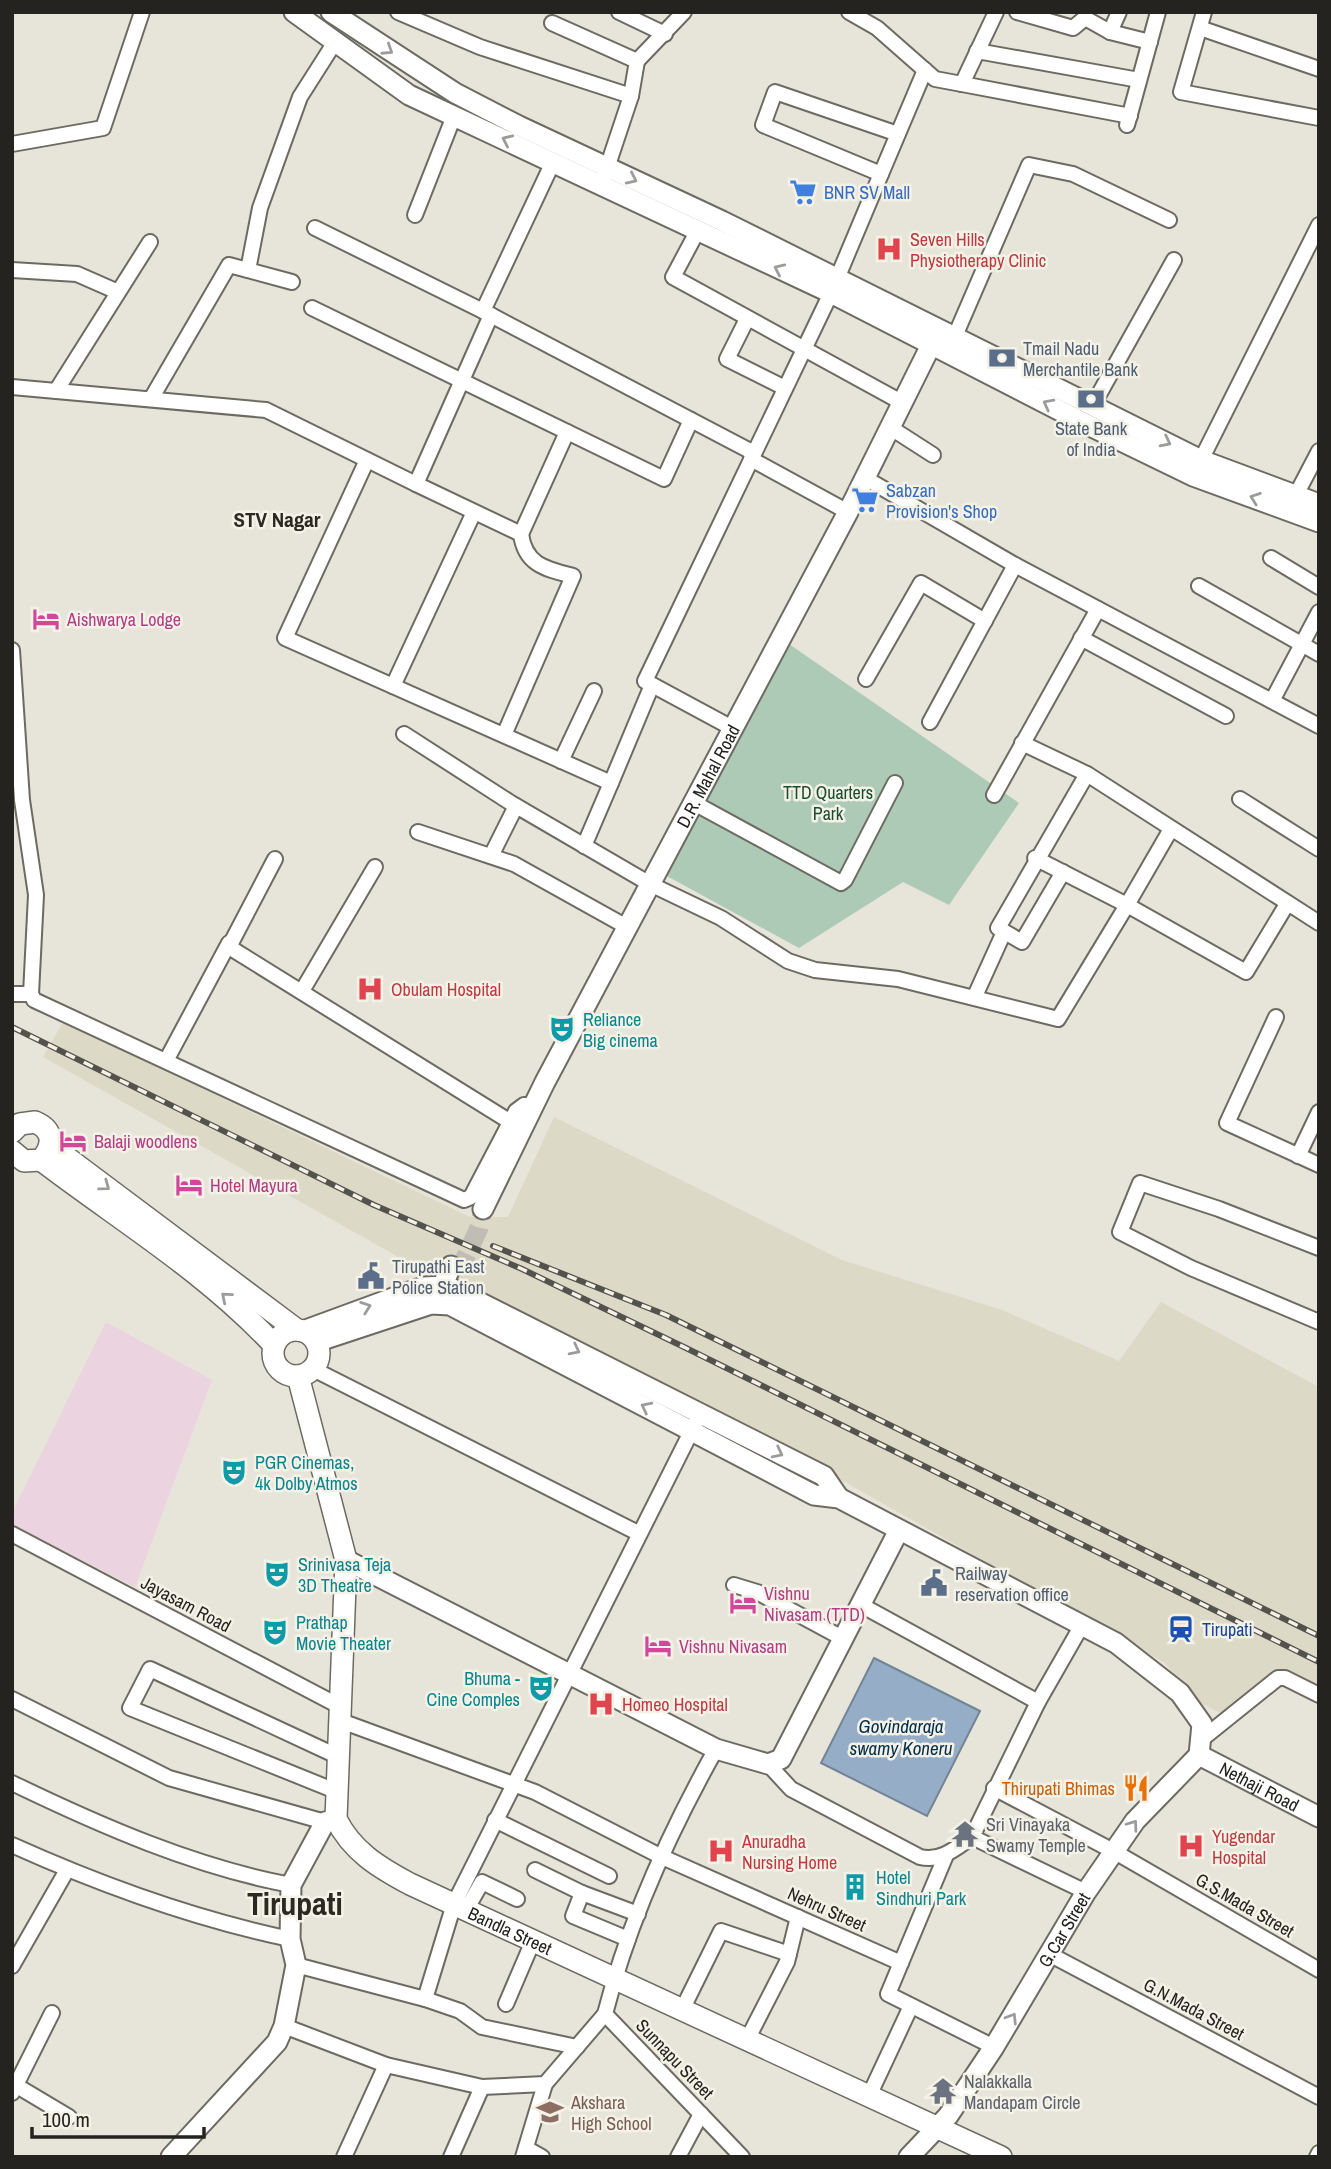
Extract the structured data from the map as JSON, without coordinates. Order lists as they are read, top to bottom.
{
  "streets": {
    "main road": ["Bandla Street"],
    "street": [
      "D.R. Mahal Road",
      "Jayasam Road",
      "Nethaji Road",
      "G.S.Mada Street",
      "Nehru Street",
      "G.Car Street",
      "G.N.Mada Street",
      "Sunnapu Street"
    ]
  },
  "crossings": [
    ["Jayasam Road", "Nehru Street"],
    ["Nethaji Road", "G.Car Street"],
    ["G.S.Mada Street", "G.Car Street"],
    ["G.Car Street", "Bandla Street"],
    ["G.Car Street", "G.N.Mada Street"]
  ],
  "districts": ["STV Nagar", "Tirupati"],
  "water": ["Govindaraja swamy Koneru"],
  "parks": ["TTD Quarters Park"],
  "places": {
    "supermarket": ["BNR SV Mall", "Sabzan Provision's Shop"],
    "hospital": [
      "Seven Hills Physiotherapy Clinic",
      "Obulam Hospital",
      "Homeo Hospital",
      "Yugendar Hospital",
      "Anuradha Nursing Home"
    ],
    "bank": ["Tmail Nadu Merchantile Bank", "State Bank of India"],
    "hotel": [
      "Aishwarya Lodge",
      "Balaji woodlens",
      "Hotel Mayura",
      "Vishnu Nivasam (TTD)",
      "Vishnu Nivasam"
    ],
    "theatre": [
      "Reliance Big cinema",
      "PGR Cinemas, 4k Dolby Atmos",
      "Srinivasa Teja 3D Theatre",
      "Prathap Movie Theater",
      "Bhuma - Cine Comples"
    ],
    "public building": ["Tirupathi East Police Station", "Railway reservation office"],
    "station": ["Tirupati"],
    "restaurant": ["Thirupati Bhimas"],
    "temple": ["Sri Vinayaka Swamy Temple", "Nalakkalla Mandapam Circle"],
    "building": ["Hotel Sindhuri Park"],
    "school or university": ["Akshara High School"]
  },
  "scale_bar": "100 m"
}
